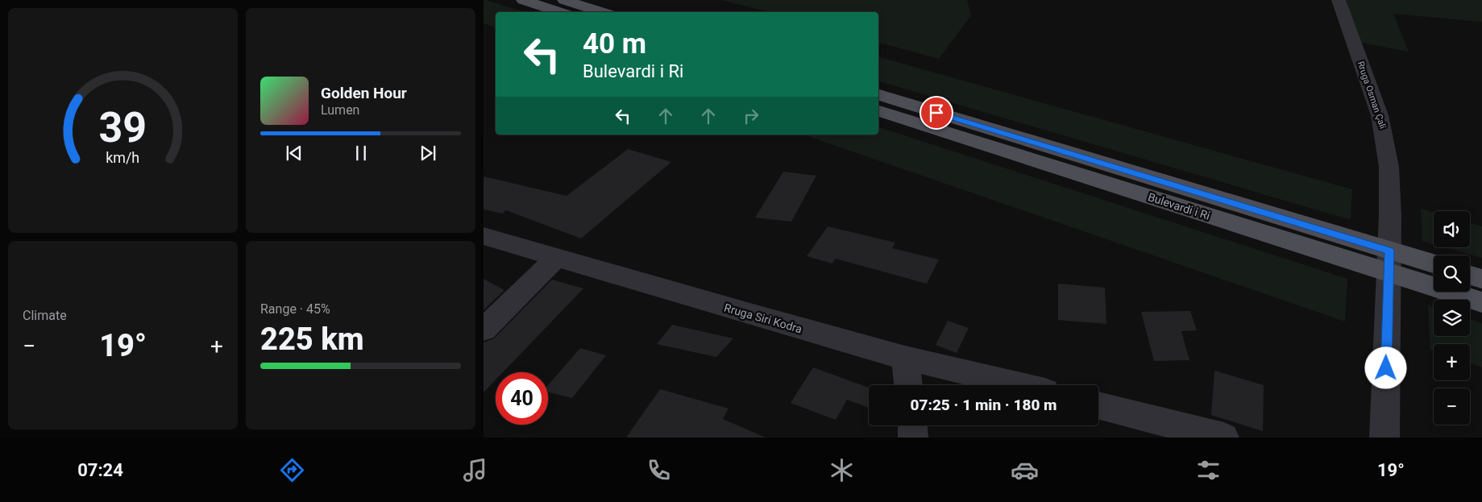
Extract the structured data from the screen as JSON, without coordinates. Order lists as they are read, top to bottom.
{
  "streets": {
    "main road": ["Bulevardi i Ri"],
    "street": ["Rruga Osman Çali", "Rruga Siri Kodra"]
  },
  "crossings": [
    ["Rruga Osman Çali", "Bulevardi i Ri"]
  ],
  "page": {
    "turn": ["40 m", "Bulevardi i Ri"],
    "song": ["Golden Hour", "Lumen"],
    "map_buttons": ["+", "−"],
    "tile": [
      "Climate",
      ["Range · 45%", "225 km"]
    ],
    "heat": ["−", "19°", "+"],
    "limit": "40",
    "trip": "07:25 · 1 min · 180 m",
    "tabs": ["07:24", "19°"],
    "gauge": ["39", "km/h"]
  }
}
